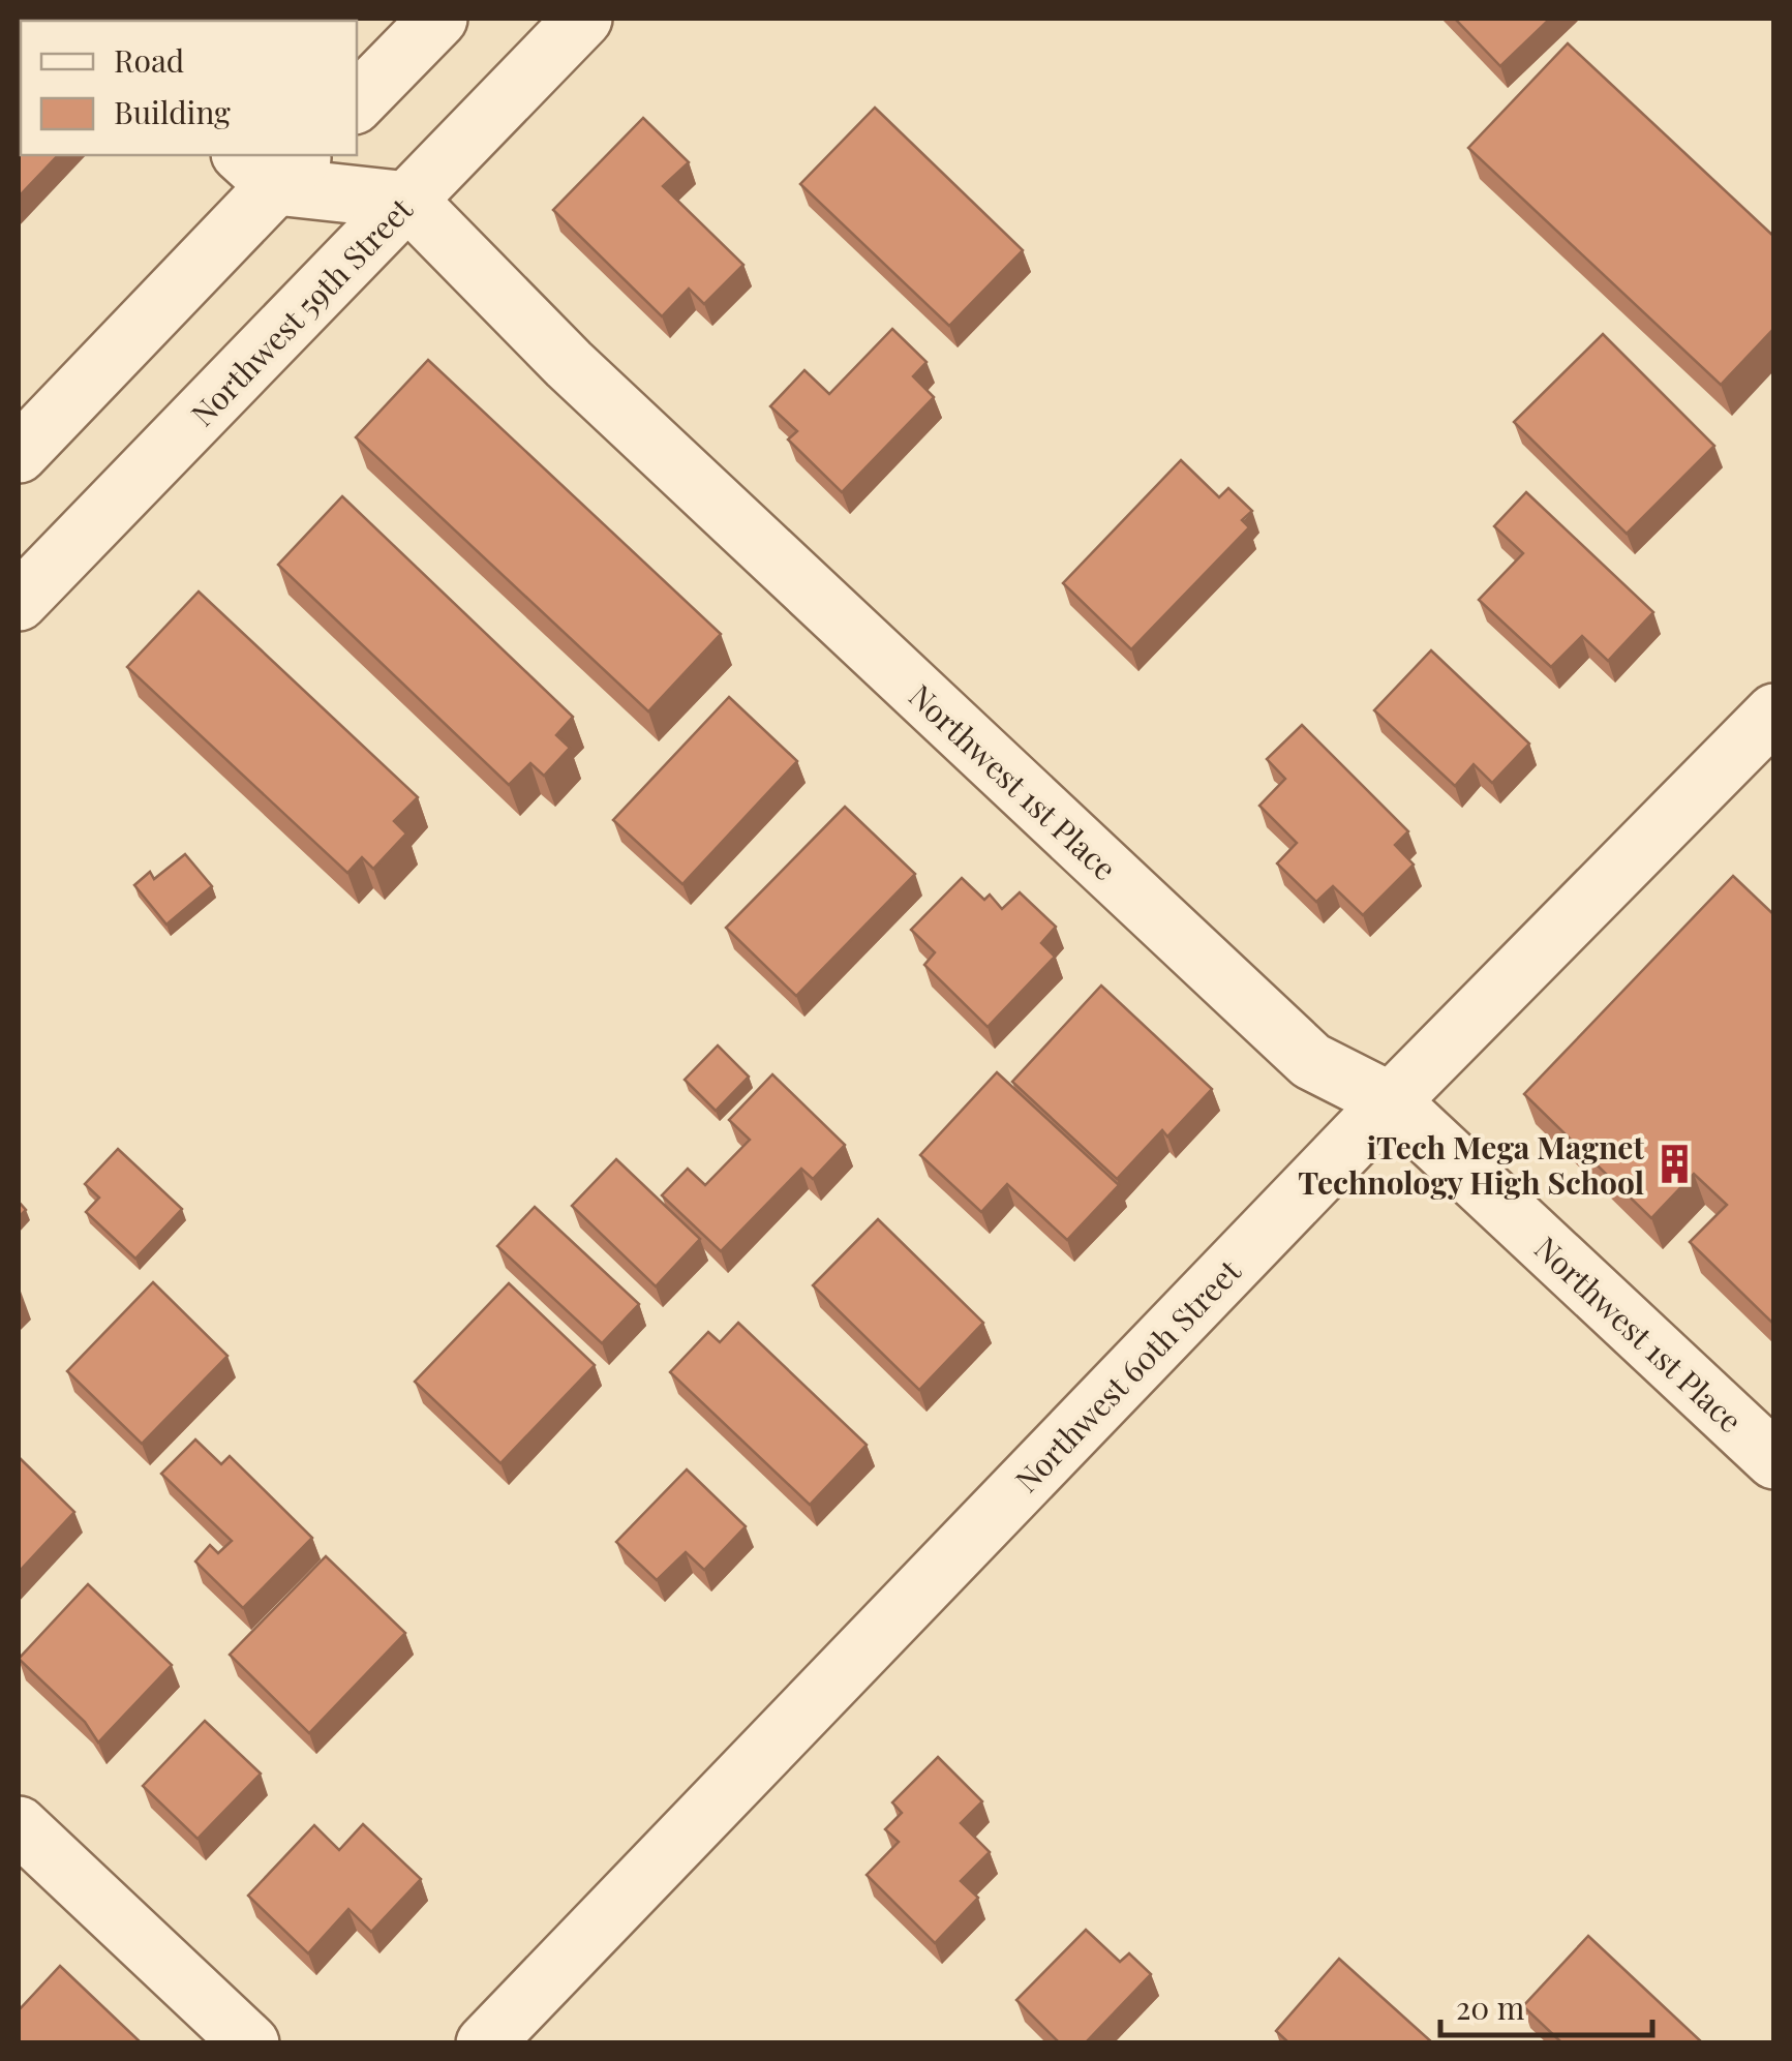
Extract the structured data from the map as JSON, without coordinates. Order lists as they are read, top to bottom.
{
  "streets": {
    "street": ["Northwest 59th Street", "Northwest 1st Place", "Northwest 60th Street"]
  },
  "crossings": [
    ["Northwest 59th Street", "Northwest 1st Place"],
    ["Northwest 1st Place", "Northwest 60th Street"]
  ],
  "places": {
    "building": ["iTech Mega Magnet Technology High School"]
  },
  "legend": ["Road", "Building"],
  "scale_bar": "20 m"
}
